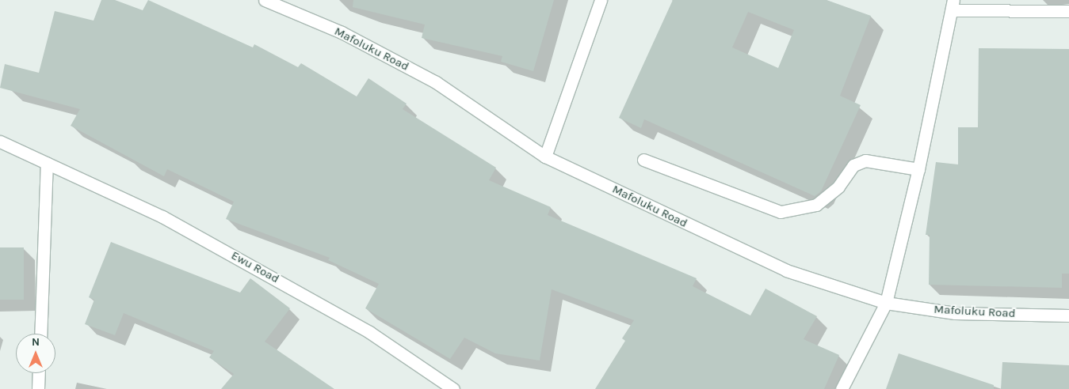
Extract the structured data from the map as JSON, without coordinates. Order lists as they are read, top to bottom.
{
  "streets": {
    "street": ["Mafoluku Road", "Ewu Road"]
  },
  "north": "top"
}
